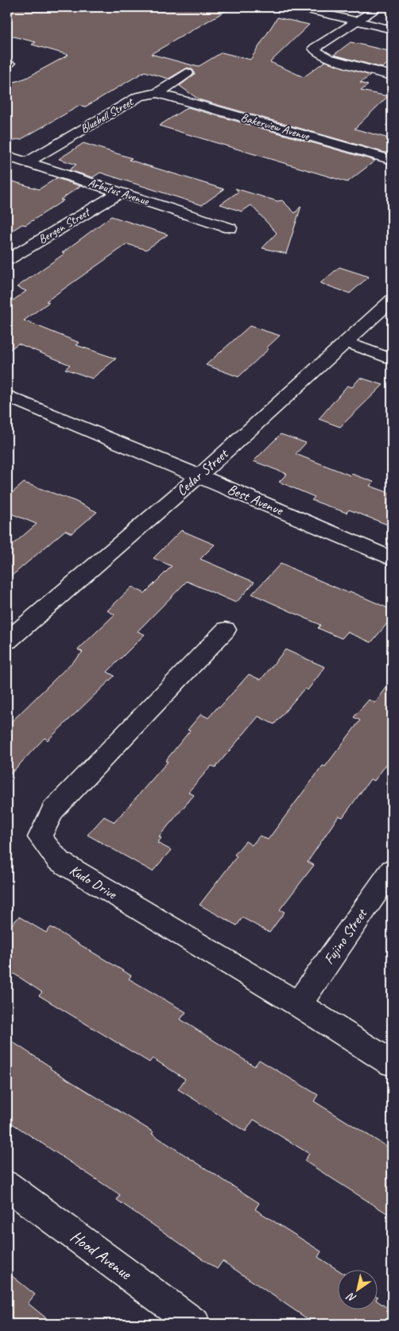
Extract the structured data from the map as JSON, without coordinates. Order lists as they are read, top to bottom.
{
  "streets": {
    "street": [
      "Bluebell Street",
      "Bakerview Avenue",
      "Arbutus Avenue",
      "Bergen Street",
      "Cedar Street",
      "Best Avenue",
      "Kudo Drive",
      "Fujino Street",
      "Hood Avenue"
    ]
  },
  "crossings": [
    ["Bluebell Street", "Bakerview Avenue"],
    ["Bluebell Street", "Arbutus Avenue"],
    ["Arbutus Avenue", "Bergen Street"],
    ["Cedar Street", "Best Avenue"],
    ["Kudo Drive", "Fujino Street"]
  ],
  "north": "bottom left"
}
